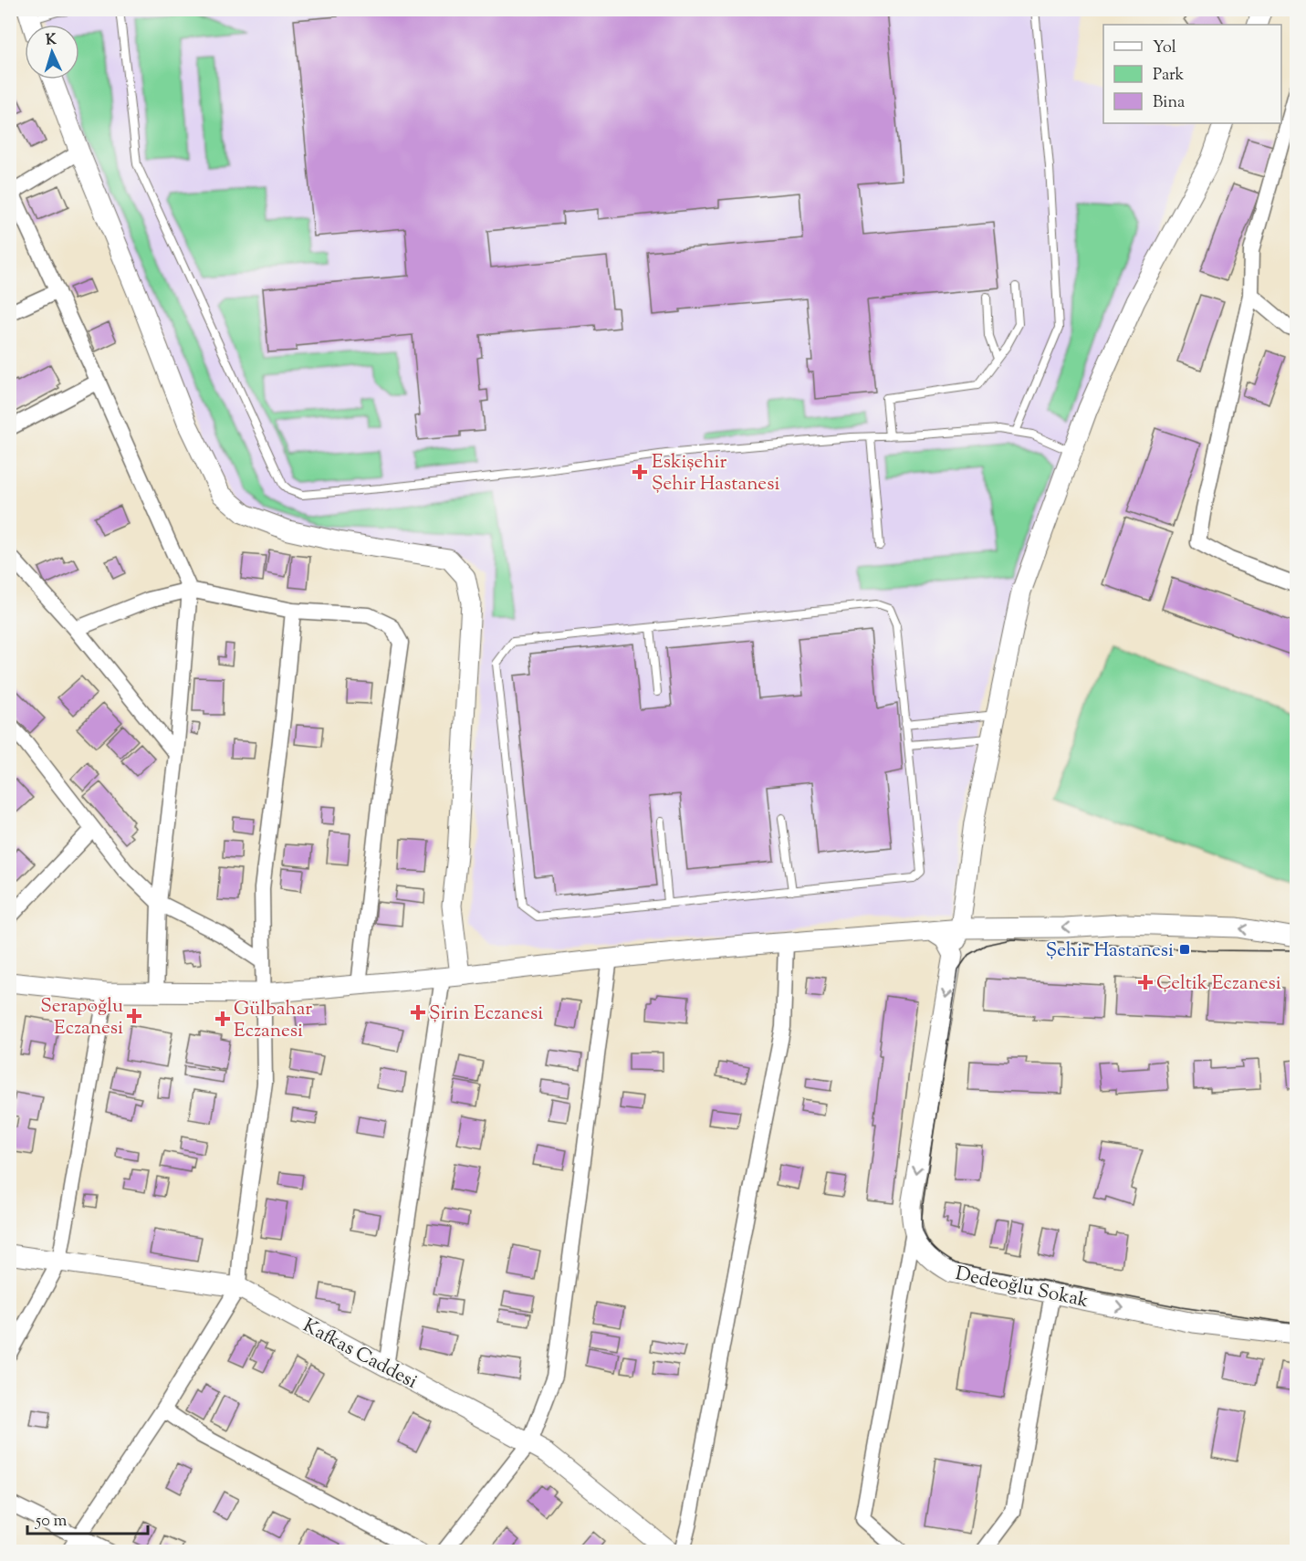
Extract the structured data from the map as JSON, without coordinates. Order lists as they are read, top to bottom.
{
  "streets": {
    "street": ["Dedeoğlu Sokak", "Kafkas Caddesi"]
  },
  "places": {
    "health": [
      "Eskişehir Şehir Hastanesi",
      "Çeltik Eczanesi",
      "Şirin Eczanesi",
      "Serapoğlu Eczanesi",
      "Gülbahar Eczanesi"
    ],
    "transit": ["Şehir Hastanesi"]
  },
  "legend": ["Yol", "Park", "Bina"],
  "scale_bar": "50 m",
  "north": "top"
}
